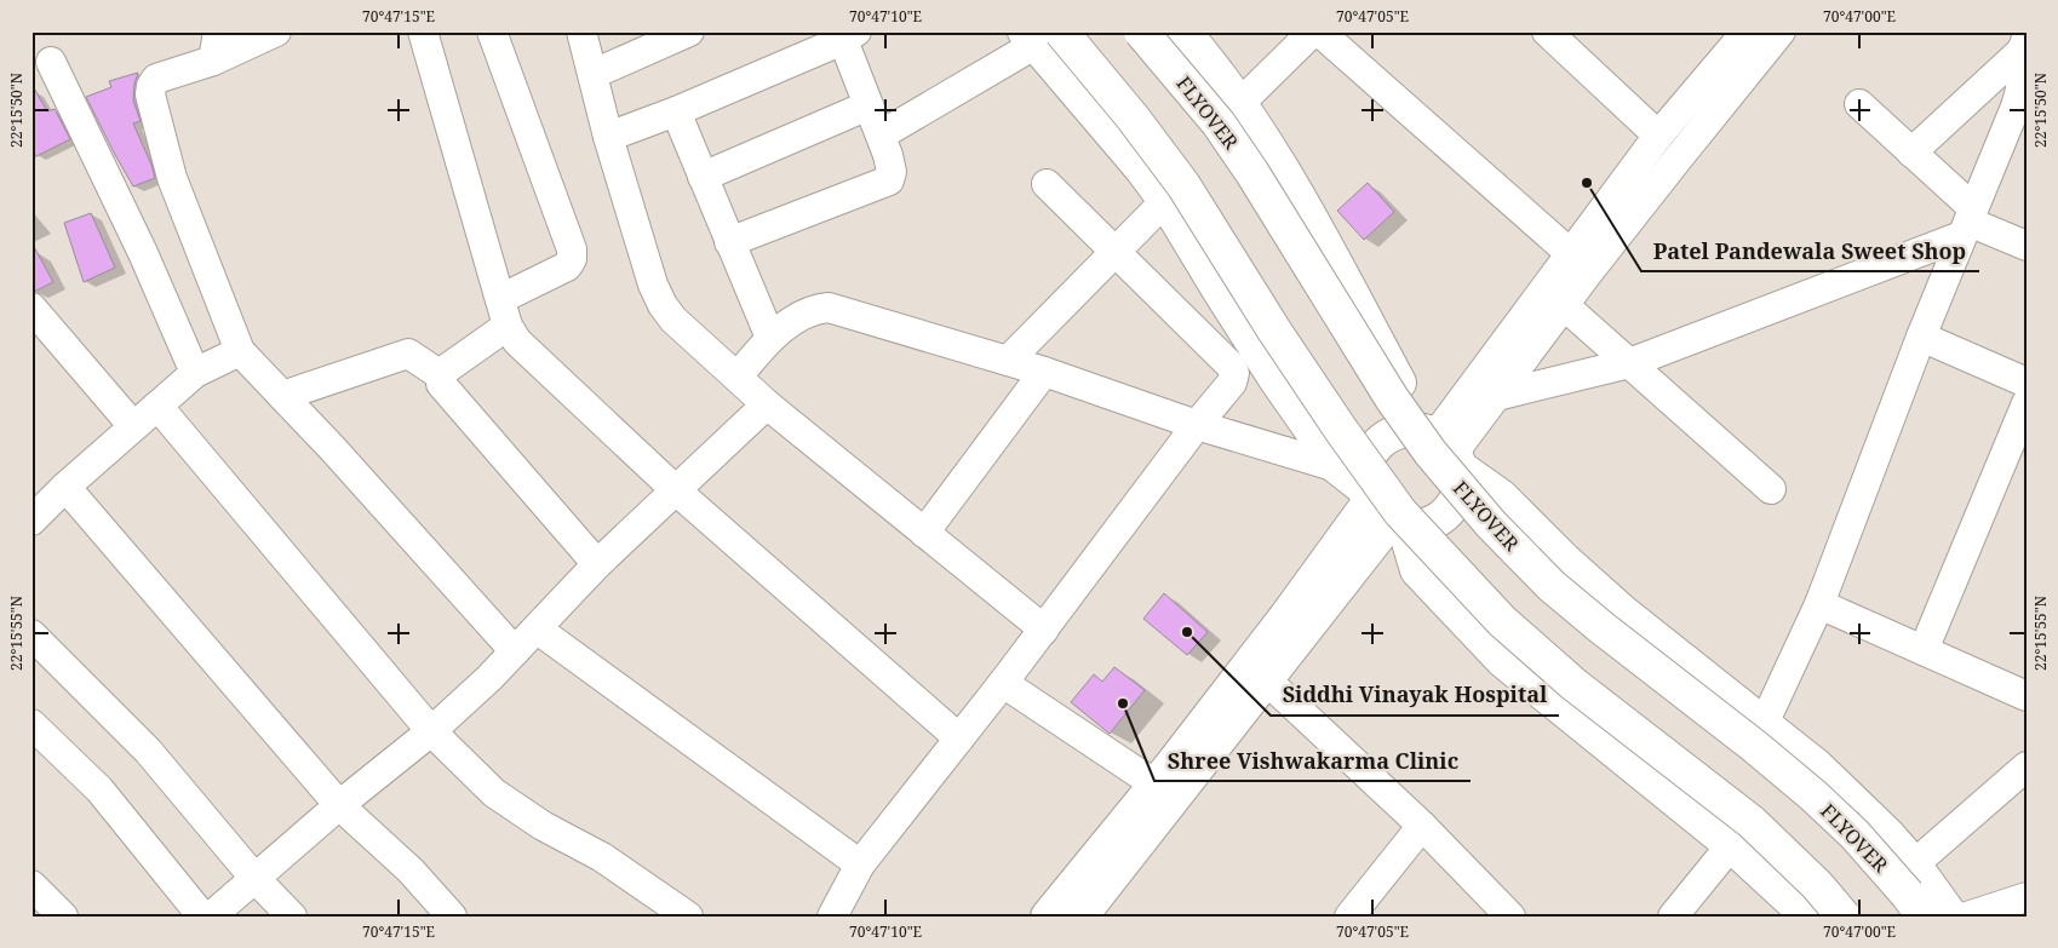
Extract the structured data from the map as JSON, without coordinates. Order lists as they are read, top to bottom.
{
  "streets": {
    "main road": ["FLYOVER"]
  },
  "places": ["Patel Pandewala Sweet Shop", "Siddhi Vinayak Hospital", "Shree Vishwakarma Clinic"],
  "coordinates": [
    "70°47'15\"E",
    "70°47'10\"E",
    "70°47'05\"E",
    "70°47'00\"E",
    "22°15'50\"N",
    "22°15'55\"N"
  ]
}
